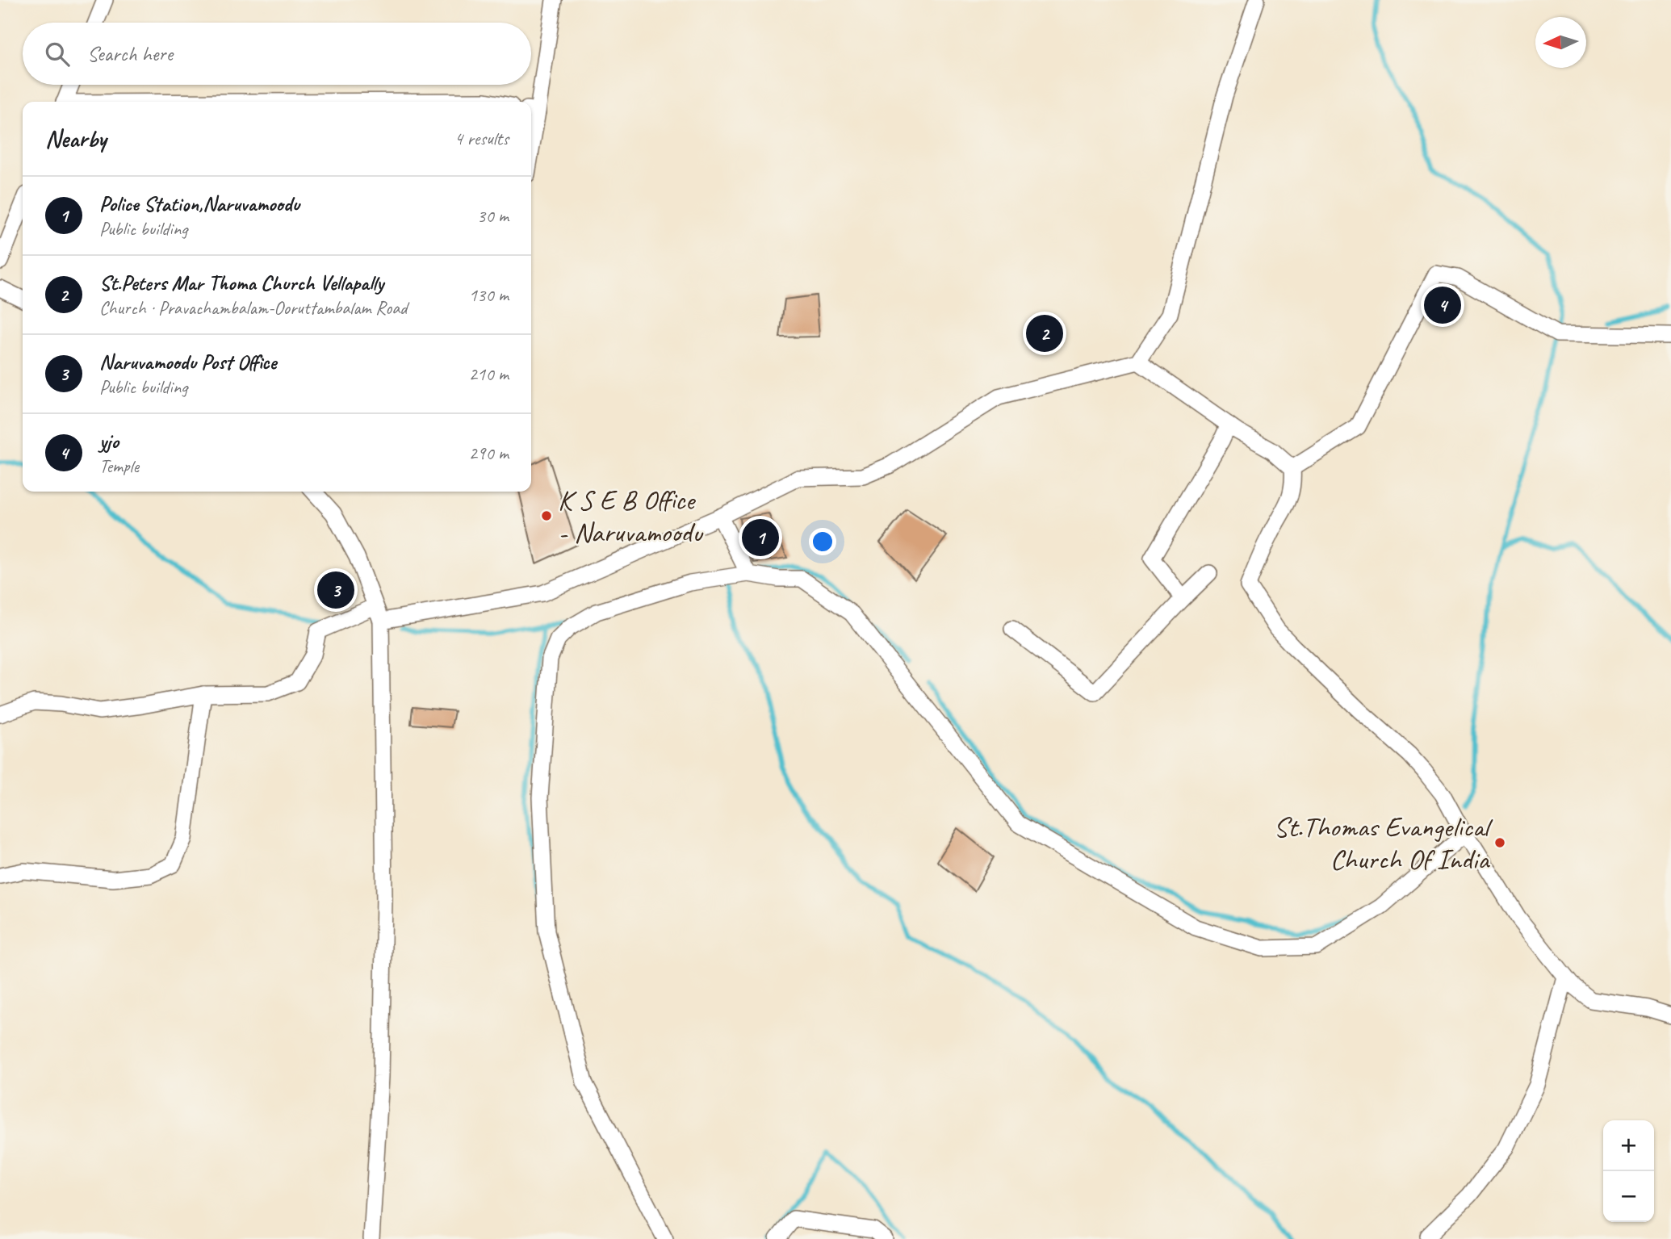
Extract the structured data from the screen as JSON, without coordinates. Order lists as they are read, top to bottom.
{
  "places": ["K S E B Office - Naruvamoodu", "St.Thomas Evangelical Church Of India"],
  "north": "left",
  "page": {
    "search": "Search here",
    "heading": ["Nearby", "4 results"],
    "list": [
      {
        "mark": "1",
        "name": "Police Station,Naruvamoodu",
        "note": "Public building",
        "value": "30 m"
      },
      {
        "mark": "2",
        "name": "St.Peters Mar Thoma Church Vellapally",
        "note": "Church · Pravachambalam-Ooruttambalam Road",
        "value": "130 m"
      },
      {
        "mark": "3",
        "name": "Naruvamoodu Post Office",
        "note": "Public building",
        "value": "210 m"
      },
      {
        "mark": "4",
        "name": "yjo",
        "note": "Temple",
        "value": "290 m"
      }
    ],
    "pins": [
      "4",
      "2",
      "1",
      "3"
    ],
    "map_buttons": ["+", "−"]
  }
}
